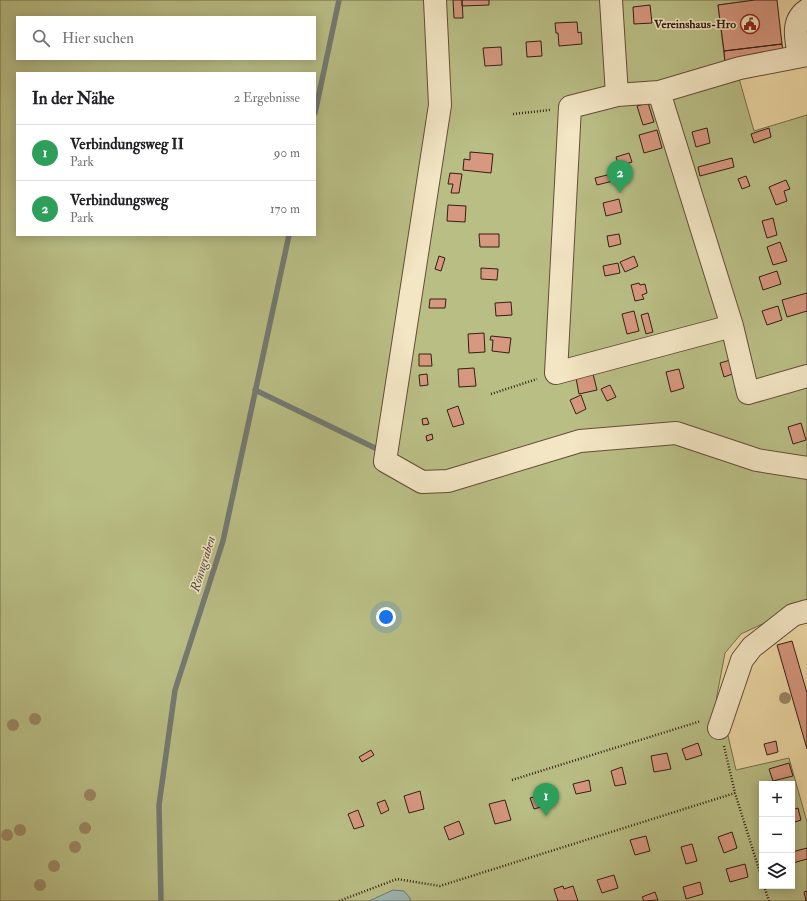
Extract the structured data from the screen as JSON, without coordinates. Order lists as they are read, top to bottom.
{
  "water": ["Rönngraben"],
  "places": {
    "public building": ["Vereinshaus-Hro"]
  },
  "page": {
    "search": "Hier suchen",
    "heading": ["In der Nähe", "2 Ergebnisse"],
    "list": [
      {
        "mark": "1",
        "name": "Verbindungsweg II",
        "note": "Park",
        "value": "90 m"
      },
      {
        "mark": "2",
        "name": "Verbindungsweg",
        "note": "Park",
        "value": "170 m"
      }
    ],
    "pins": ["2", "1"],
    "map_buttons": ["+", "−"]
  }
}
